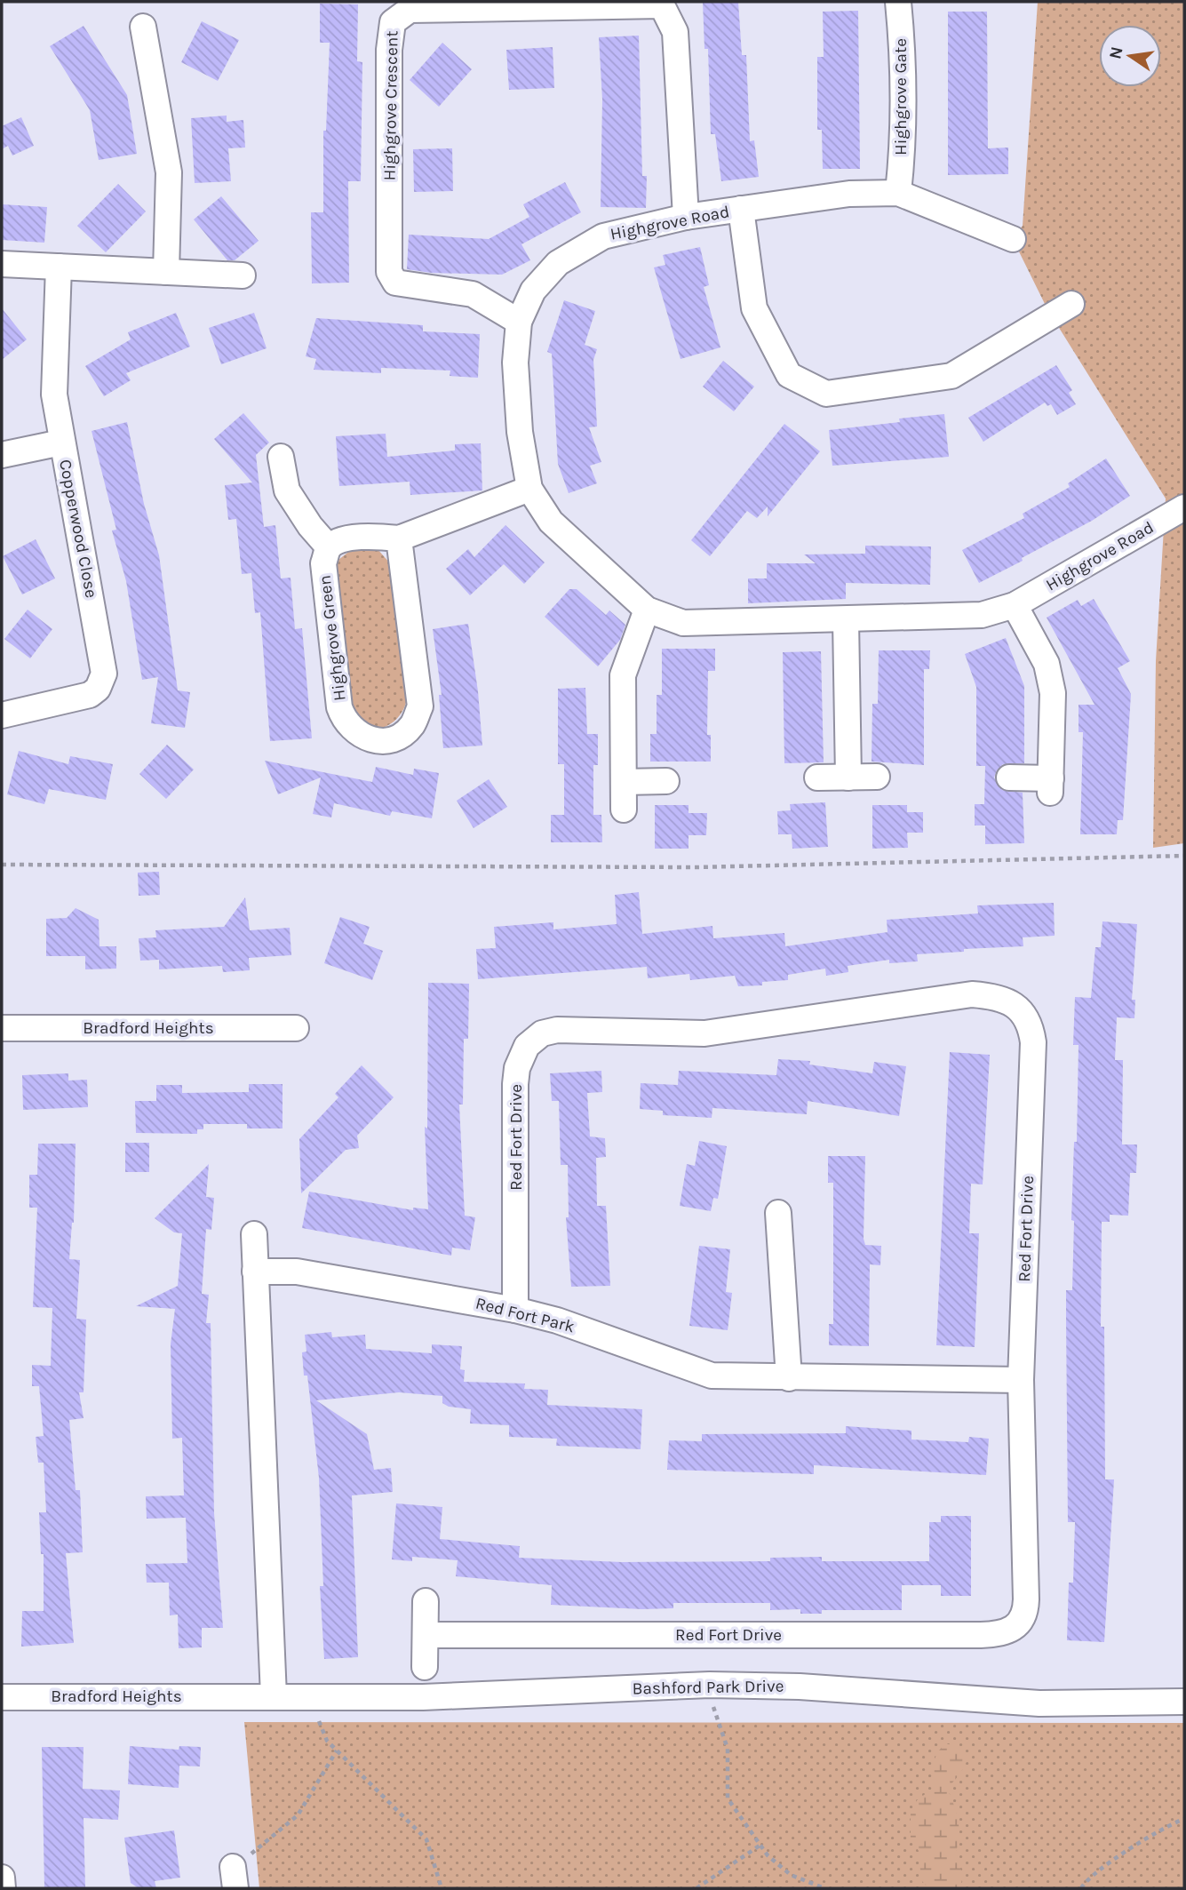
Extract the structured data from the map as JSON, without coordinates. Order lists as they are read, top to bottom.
{
  "streets": {
    "street": [
      "Highgrove Gate",
      "Highgrove Crescent",
      "Highgrove Road",
      "Copperwood Close",
      "Highgrove Green",
      "Bradford Heights",
      "Red Fort Drive",
      "Red Fort Park",
      "Bashford Park Drive"
    ]
  },
  "crossings": [
    ["Highgrove Gate", "Highgrove Road"],
    ["Highgrove Crescent", "Highgrove Road"],
    ["Bradford Heights", "Bashford Park Drive"],
    ["Red Fort Drive", "Red Fort Park"]
  ],
  "north": "left"
}
